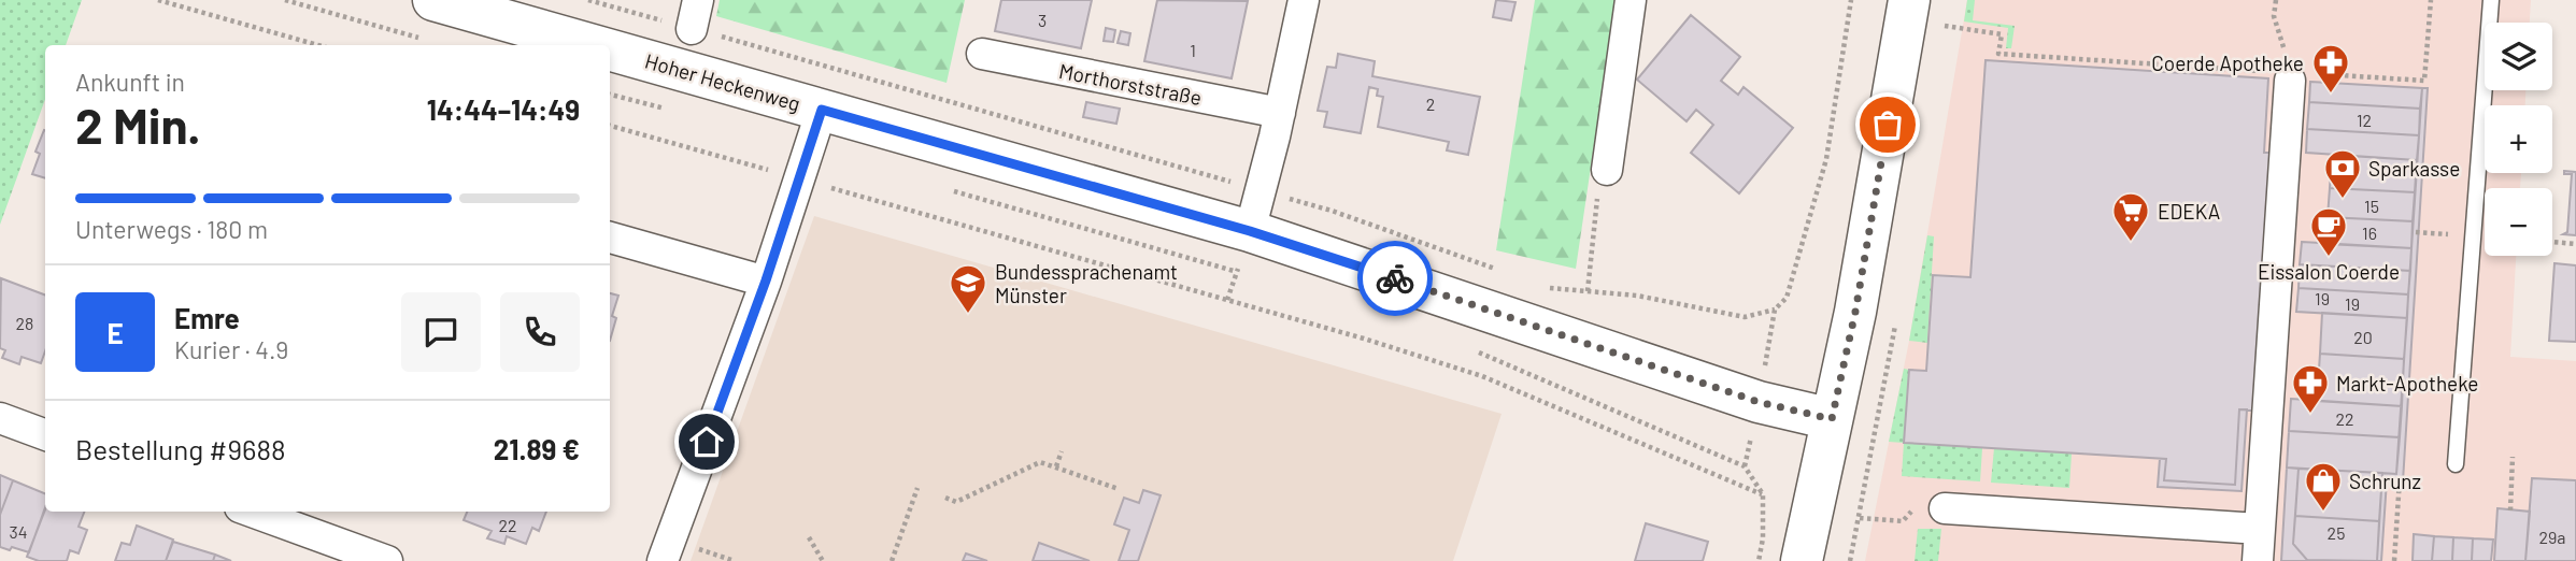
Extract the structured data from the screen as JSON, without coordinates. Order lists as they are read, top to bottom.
{
  "streets": {
    "street": ["Hoher Heckenweg", "Morthorststraße"]
  },
  "places": {
    "pharmacy": ["Coerde Apotheke", "Markt-Apotheke"],
    "bank": ["Sparkasse"],
    "supermarket": ["EDEKA"],
    "cafe": ["Eissalon Coerde"],
    "school or university": ["Bundessprachenamt Münster"],
    "shop": ["Schrunz"]
  },
  "house_numbers": [
    "3",
    "1",
    "2",
    "12",
    "15",
    "16",
    "19",
    "19",
    "28",
    "20",
    "22",
    "22",
    "34",
    "25",
    "29a"
  ],
  "page": {
    "map_buttons": ["+", "−"],
    "heading": ["2 Min.", "Ankunft in", "14:44–14:49"],
    "panel": [
      "Emre",
      "Kurier · 4.9",
      "Bestellung #9688",
      "21.89 €"
    ],
    "bar": "Unterwegs · 180 m",
    "round": "E"
  }
}
